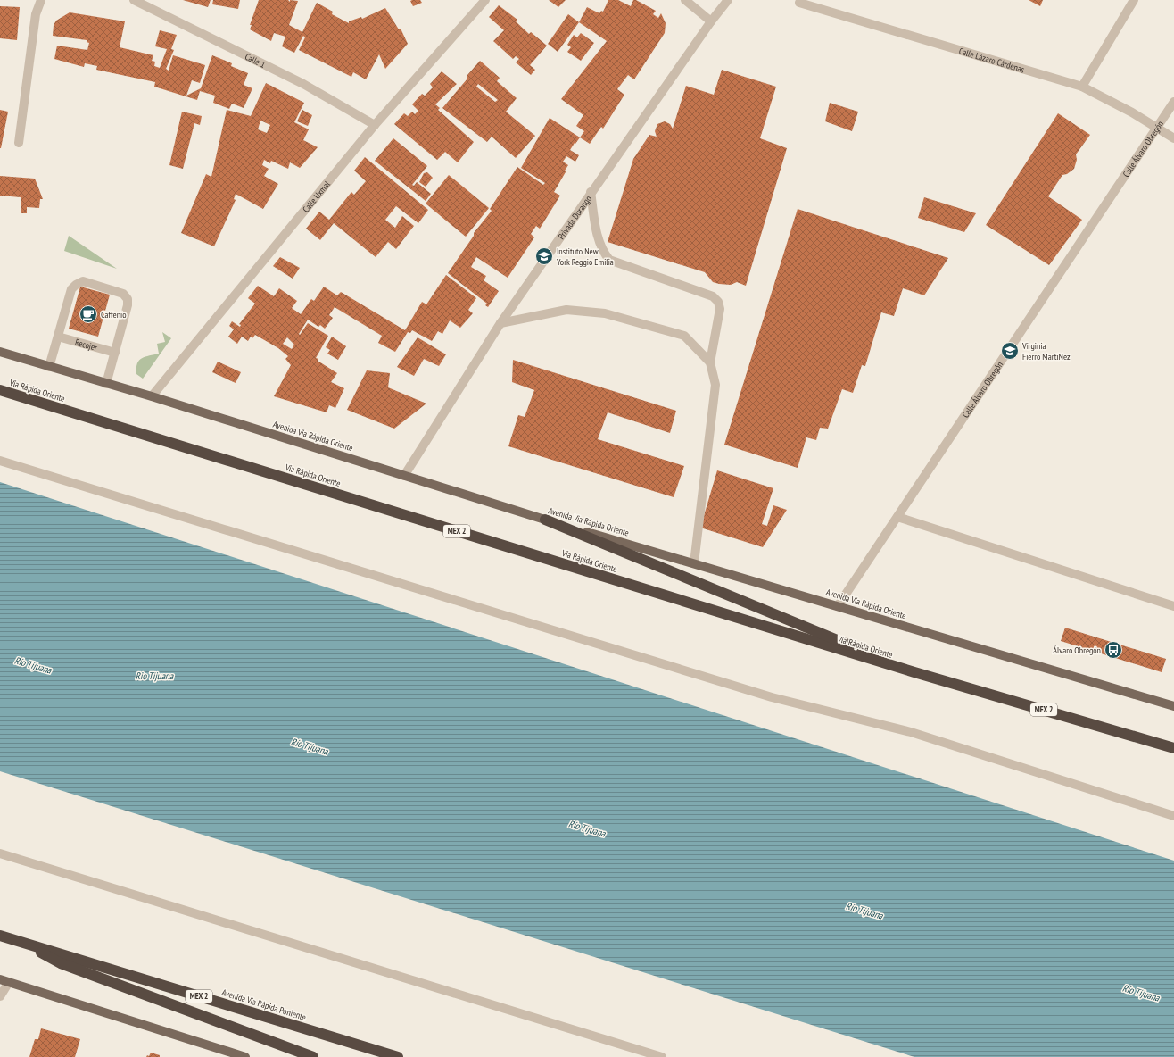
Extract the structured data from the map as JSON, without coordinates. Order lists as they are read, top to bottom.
{
  "streets": {
    "highway": ["Vía Rápida Oriente", "MEX 2", "Avenida Vía Rápida Poniente"],
    "main road": ["Avenida Vía Rápida Oriente"],
    "street": [
      "Calle Lázaro Cárdenas",
      "Calle 1",
      "Calle Álvaro Obregón",
      "Calle Uxmal",
      "Privada Durango",
      "Recojer"
    ]
  },
  "crossings": [
    ["Calle Lázaro Cárdenas", "Calle Álvaro Obregón"],
    ["Calle 1", "Calle Uxmal"],
    ["Calle Álvaro Obregón", "Avenida Vía Rápida Oriente"],
    ["Calle Uxmal", "Avenida Vía Rápida Oriente"],
    ["Privada Durango", "Avenida Vía Rápida Oriente"]
  ],
  "water": ["Río Tijuana", "Rio Tijuana"],
  "places": {
    "school or university": ["Instituto New York Reggio Emilia", "Virginia Fierro MartiNez"],
    "cafe": ["Caffenio"],
    "bus stop": ["Álvaro Obregón"]
  }
}
